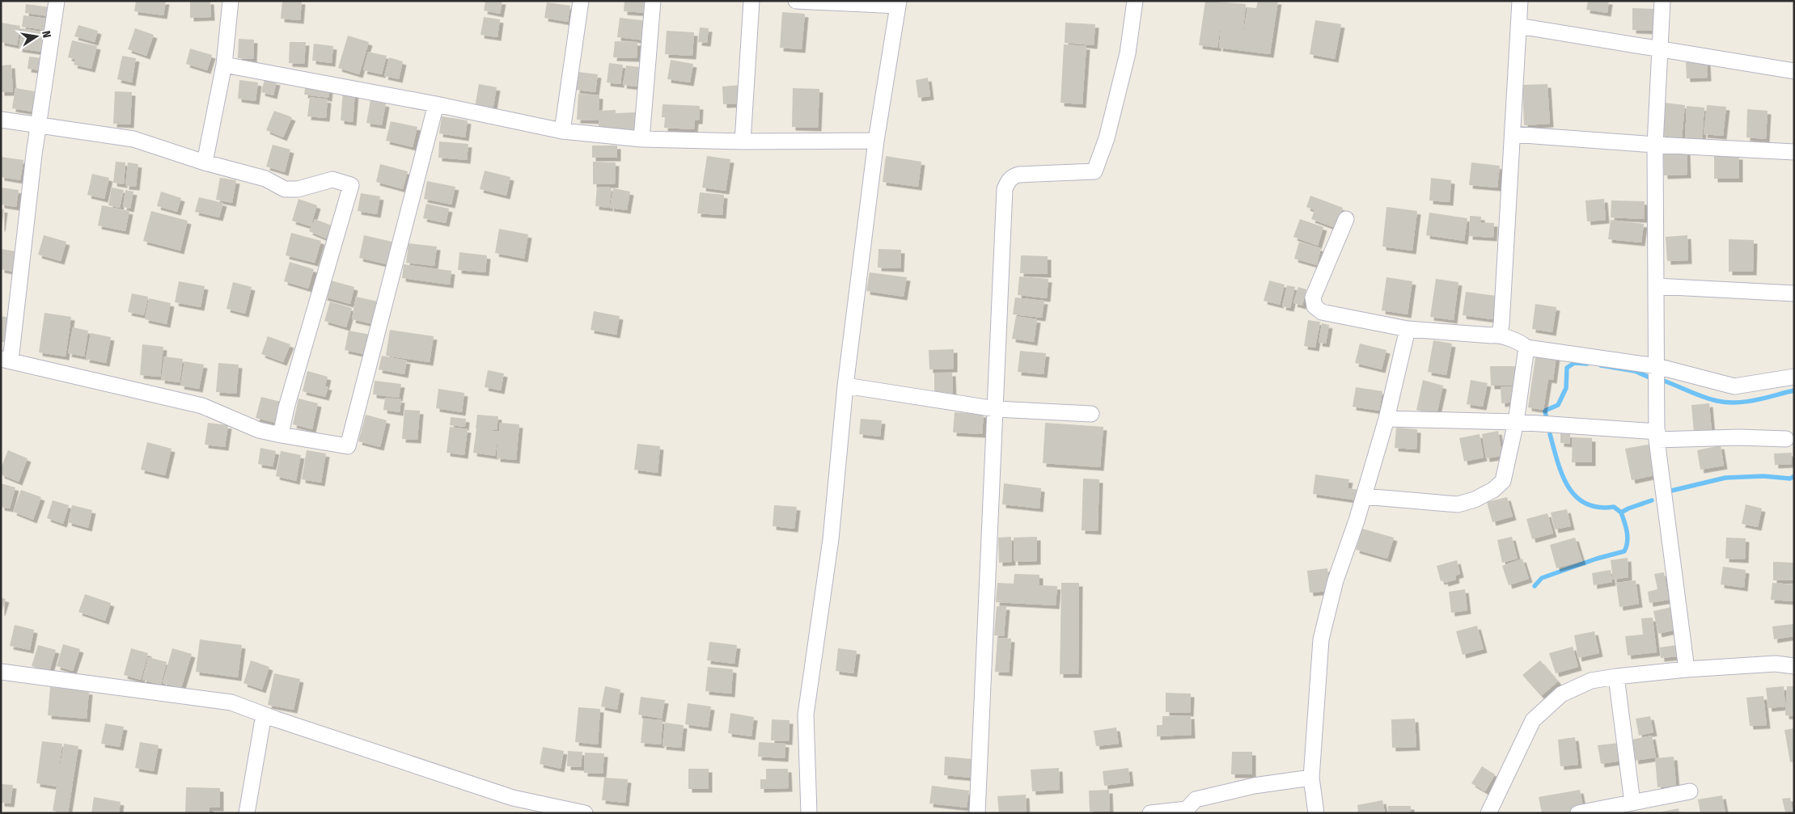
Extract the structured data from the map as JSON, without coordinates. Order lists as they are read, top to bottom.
{
  "north": "right"
}
